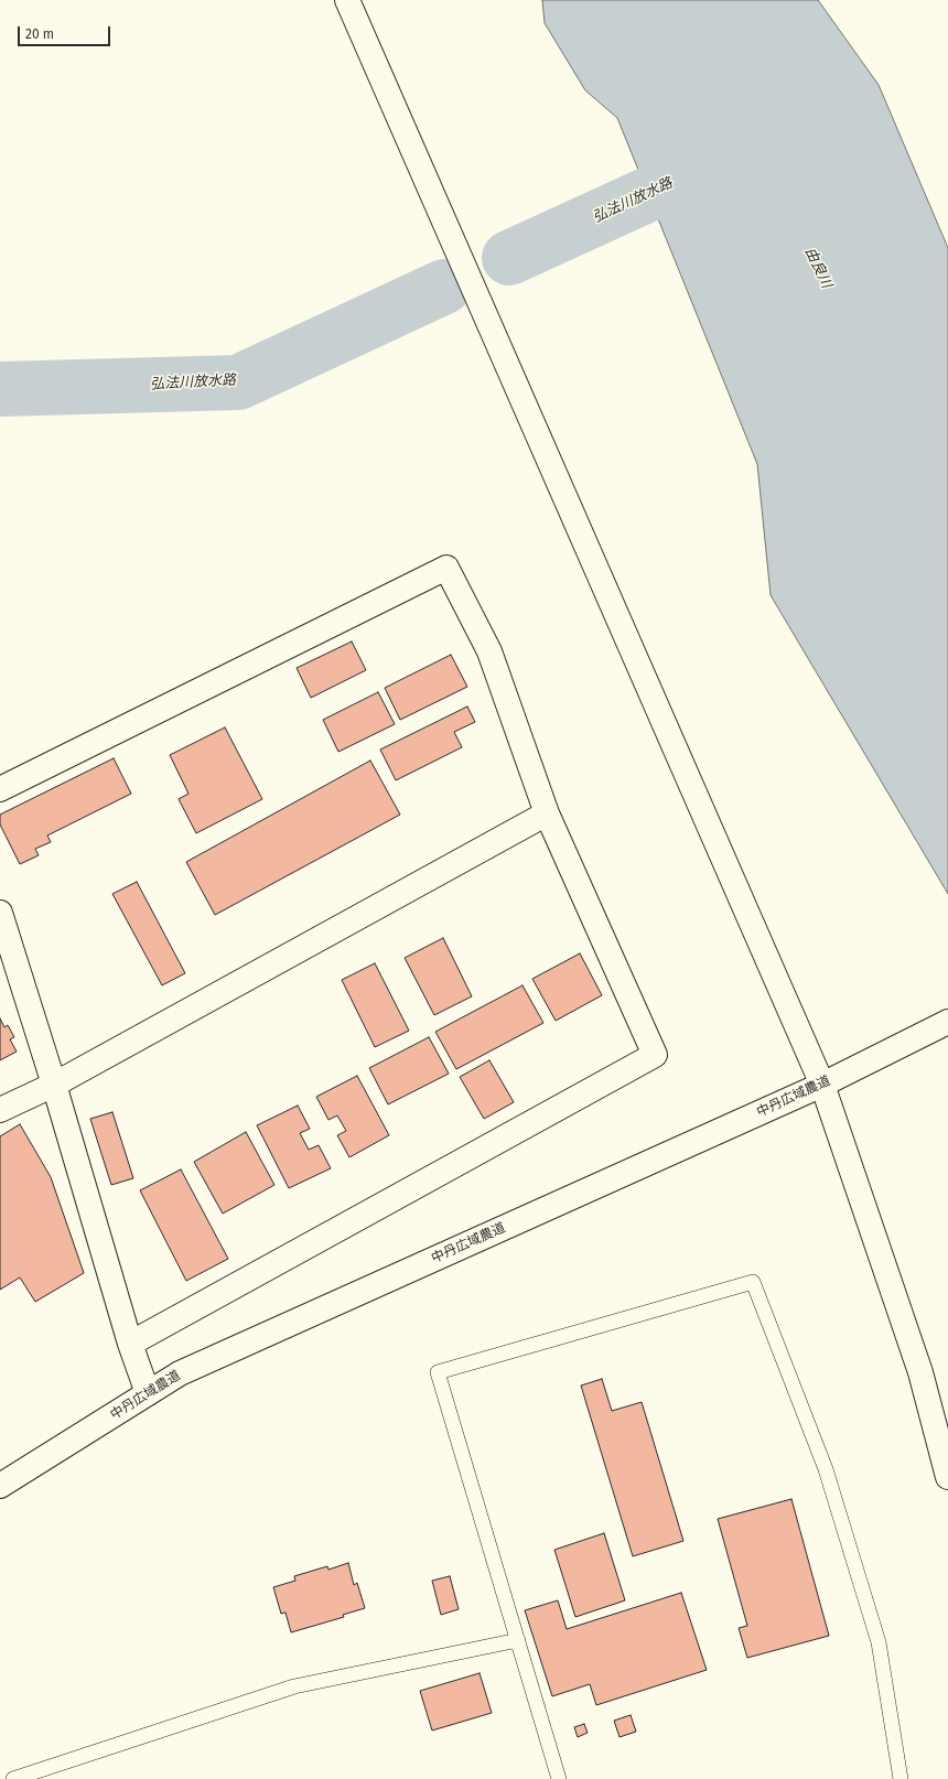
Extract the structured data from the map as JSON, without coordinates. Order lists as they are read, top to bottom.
{
  "streets": {
    "street": ["中丹広域農道"]
  },
  "water": ["弘法川放水路", "由良川"],
  "scale_bar": "20 m"
}
